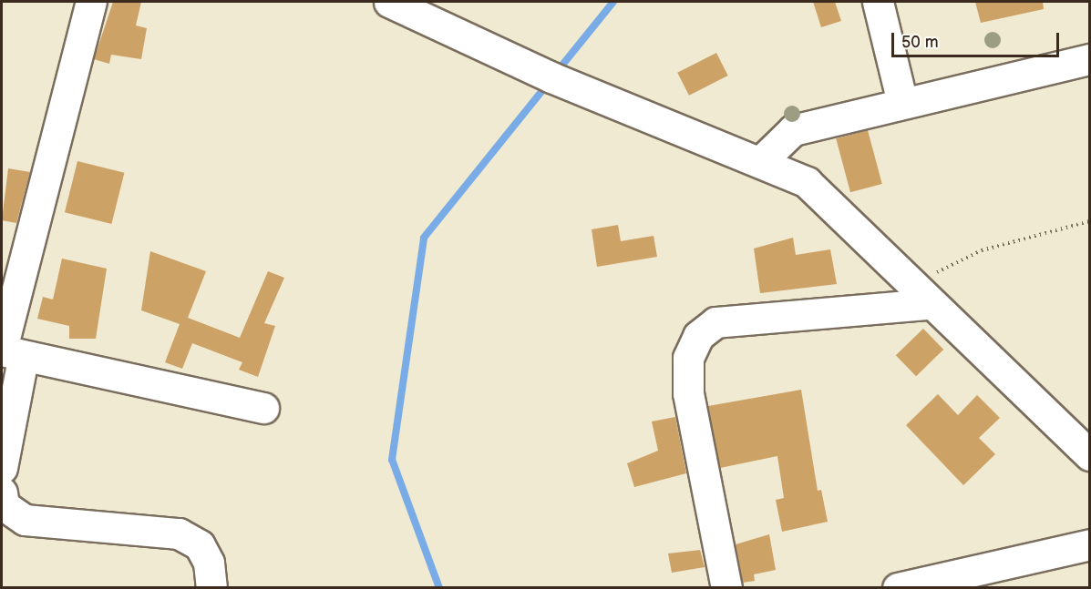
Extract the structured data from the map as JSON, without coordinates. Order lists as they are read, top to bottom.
{
  "scale_bar": "50 m"
}
